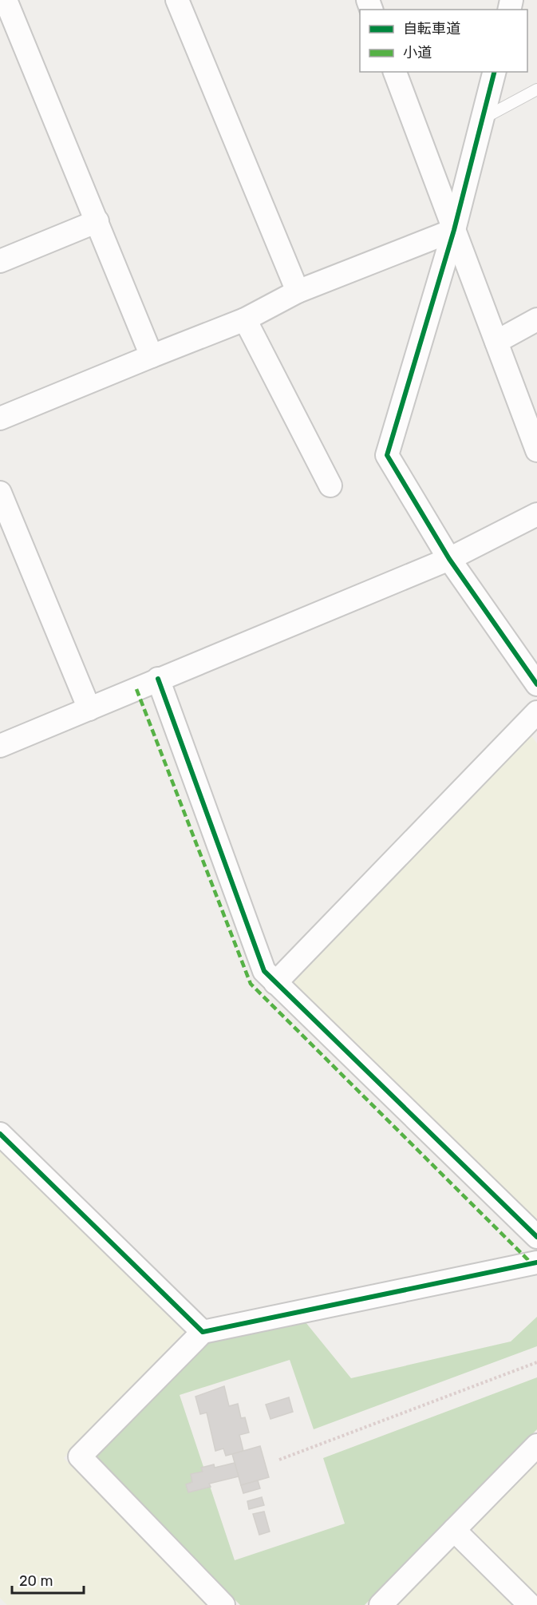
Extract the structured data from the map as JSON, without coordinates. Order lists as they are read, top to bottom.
{
  "legend": ["自転車道", "小道"],
  "scale_bar": "20 m"
}
